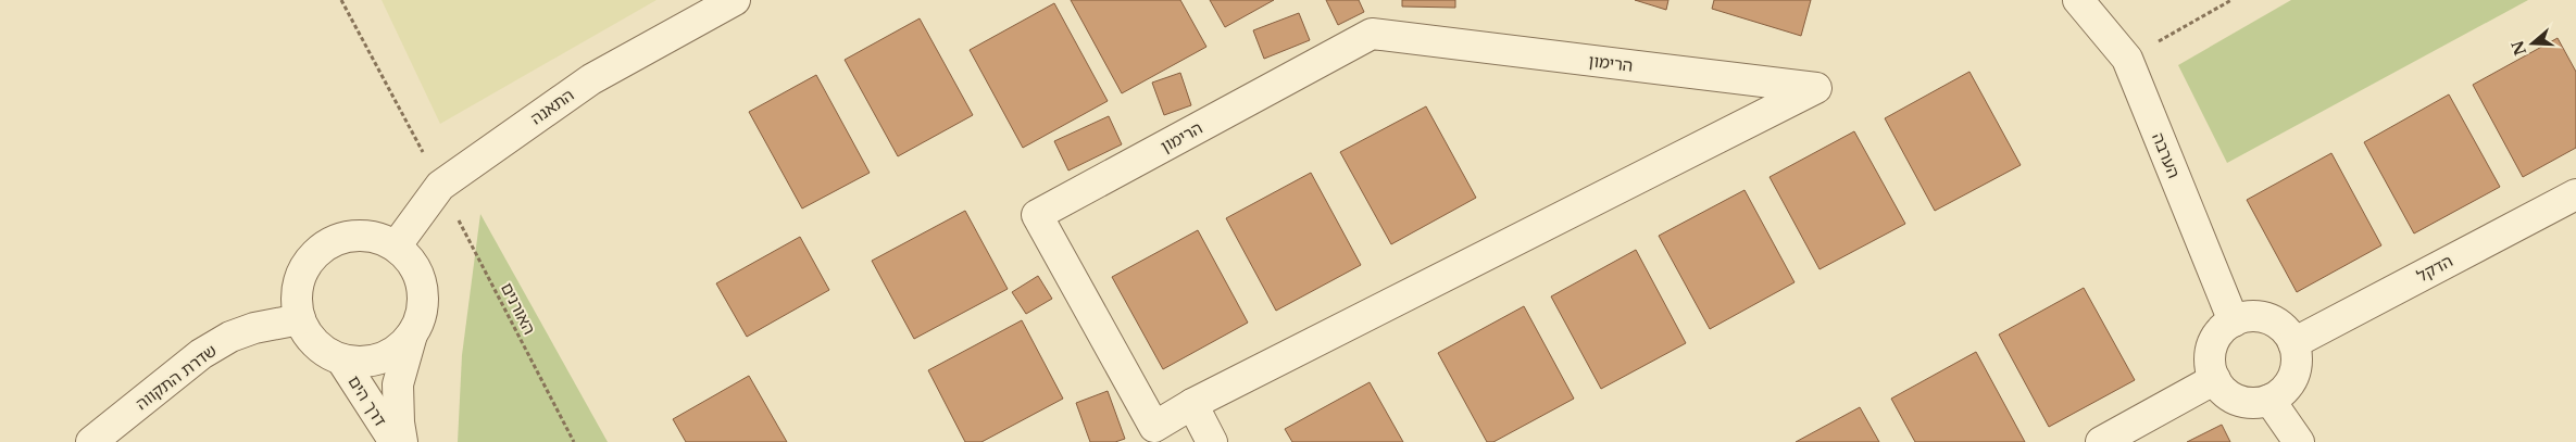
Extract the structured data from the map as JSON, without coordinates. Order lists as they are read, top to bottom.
{
  "streets": {
    "street": [
      "הרימון",
      "התאנה",
      "הערבה",
      "הדקל",
      "שדרת התקווה",
      "דרך הים"
    ],
    "path": ["האורנים"]
  },
  "crossings": [
    ["התאנה", "האורנים"],
    ["התאנה", "שדרת התקווה"],
    ["התאנה", "דרך הים"],
    ["הערבה", "הדקל"],
    ["שדרת התקווה", "דרך הים"]
  ],
  "north": "left"
}
